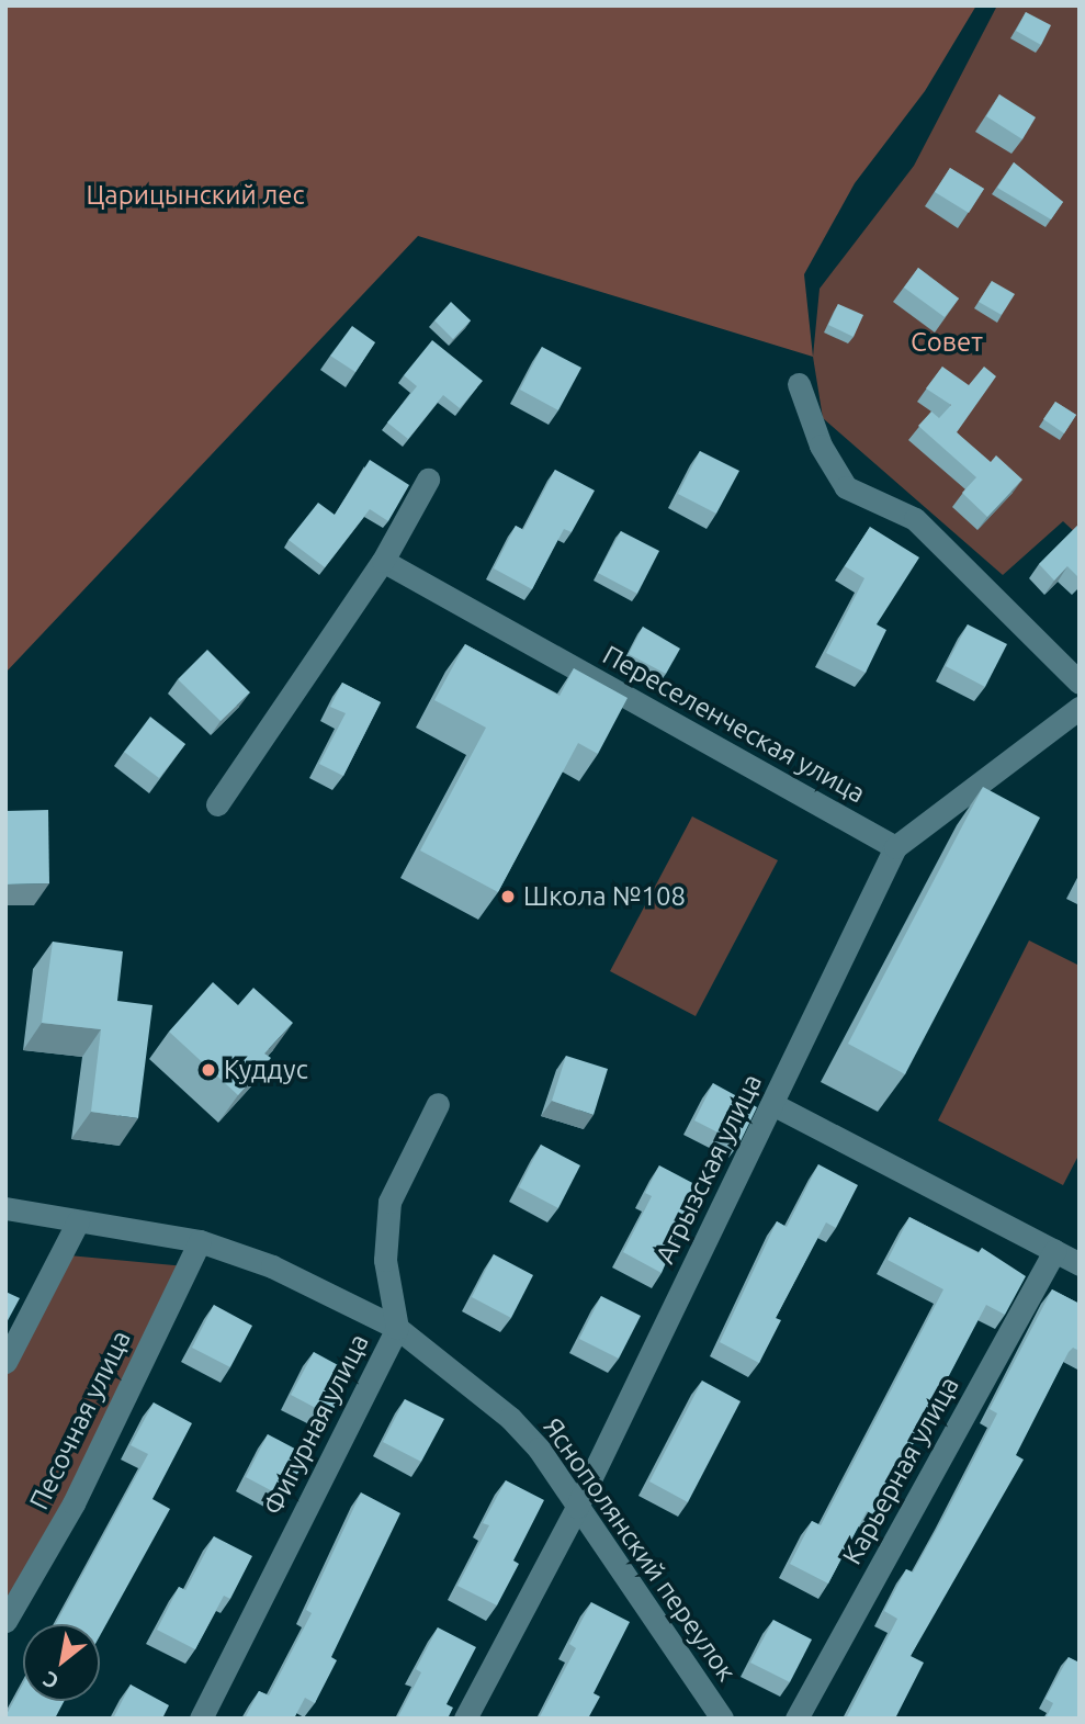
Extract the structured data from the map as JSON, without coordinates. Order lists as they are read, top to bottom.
{
  "streets": {
    "street": [
      "Переселенческая улица",
      "Агрызская улица",
      "Песочная улица",
      "Фигурная улица",
      "Карьерная улица",
      "Яснополянский переулок"
    ]
  },
  "crossings": [
    ["Переселенческая улица", "Агрызская улица"],
    ["Агрызская улица", "Яснополянский переулок"],
    ["Песочная улица", "Яснополянский переулок"],
    ["Фигурная улица", "Яснополянский переулок"]
  ],
  "parks": ["Царицынский лес", "Совет"],
  "places": ["Школа №108", "Куддус"],
  "north": "bottom left"
}
